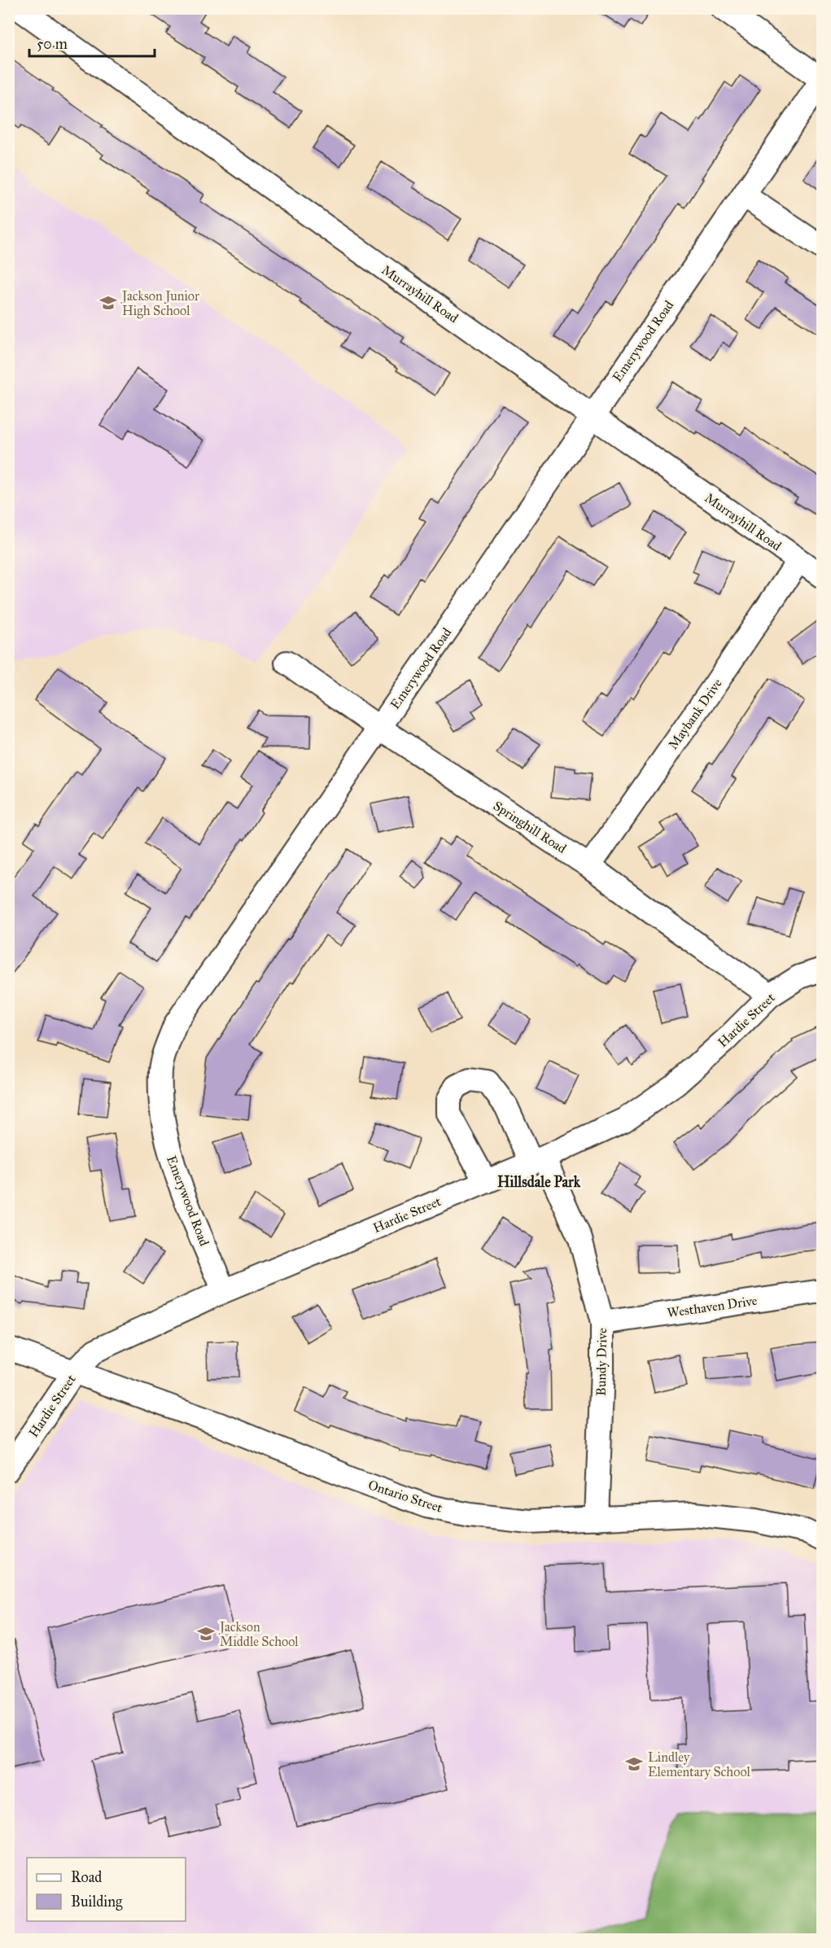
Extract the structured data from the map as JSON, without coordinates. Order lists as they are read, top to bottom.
{
  "streets": {
    "street": [
      "Murrayhill Road",
      "Emerywood Road",
      "Maybank Drive",
      "Springhill Road",
      "Hardie Street",
      "Westhaven Drive",
      "Bundy Drive",
      "Ontario Street"
    ]
  },
  "crossings": [
    ["Murrayhill Road", "Emerywood Road"],
    ["Murrayhill Road", "Maybank Drive"],
    ["Emerywood Road", "Springhill Road"],
    ["Emerywood Road", "Hardie Street"],
    ["Maybank Drive", "Springhill Road"],
    ["Springhill Road", "Hardie Street"],
    ["Hardie Street", "Bundy Drive"],
    ["Hardie Street", "Ontario Street"],
    ["Westhaven Drive", "Bundy Drive"],
    ["Bundy Drive", "Ontario Street"]
  ],
  "districts": ["Hillsdale Park"],
  "places": {
    "school or university": ["Jackson Junior High School", "Jackson Middle School", "Lindley Elementary School"]
  },
  "legend": ["Road", "Building"],
  "scale_bar": "50 m"
}
